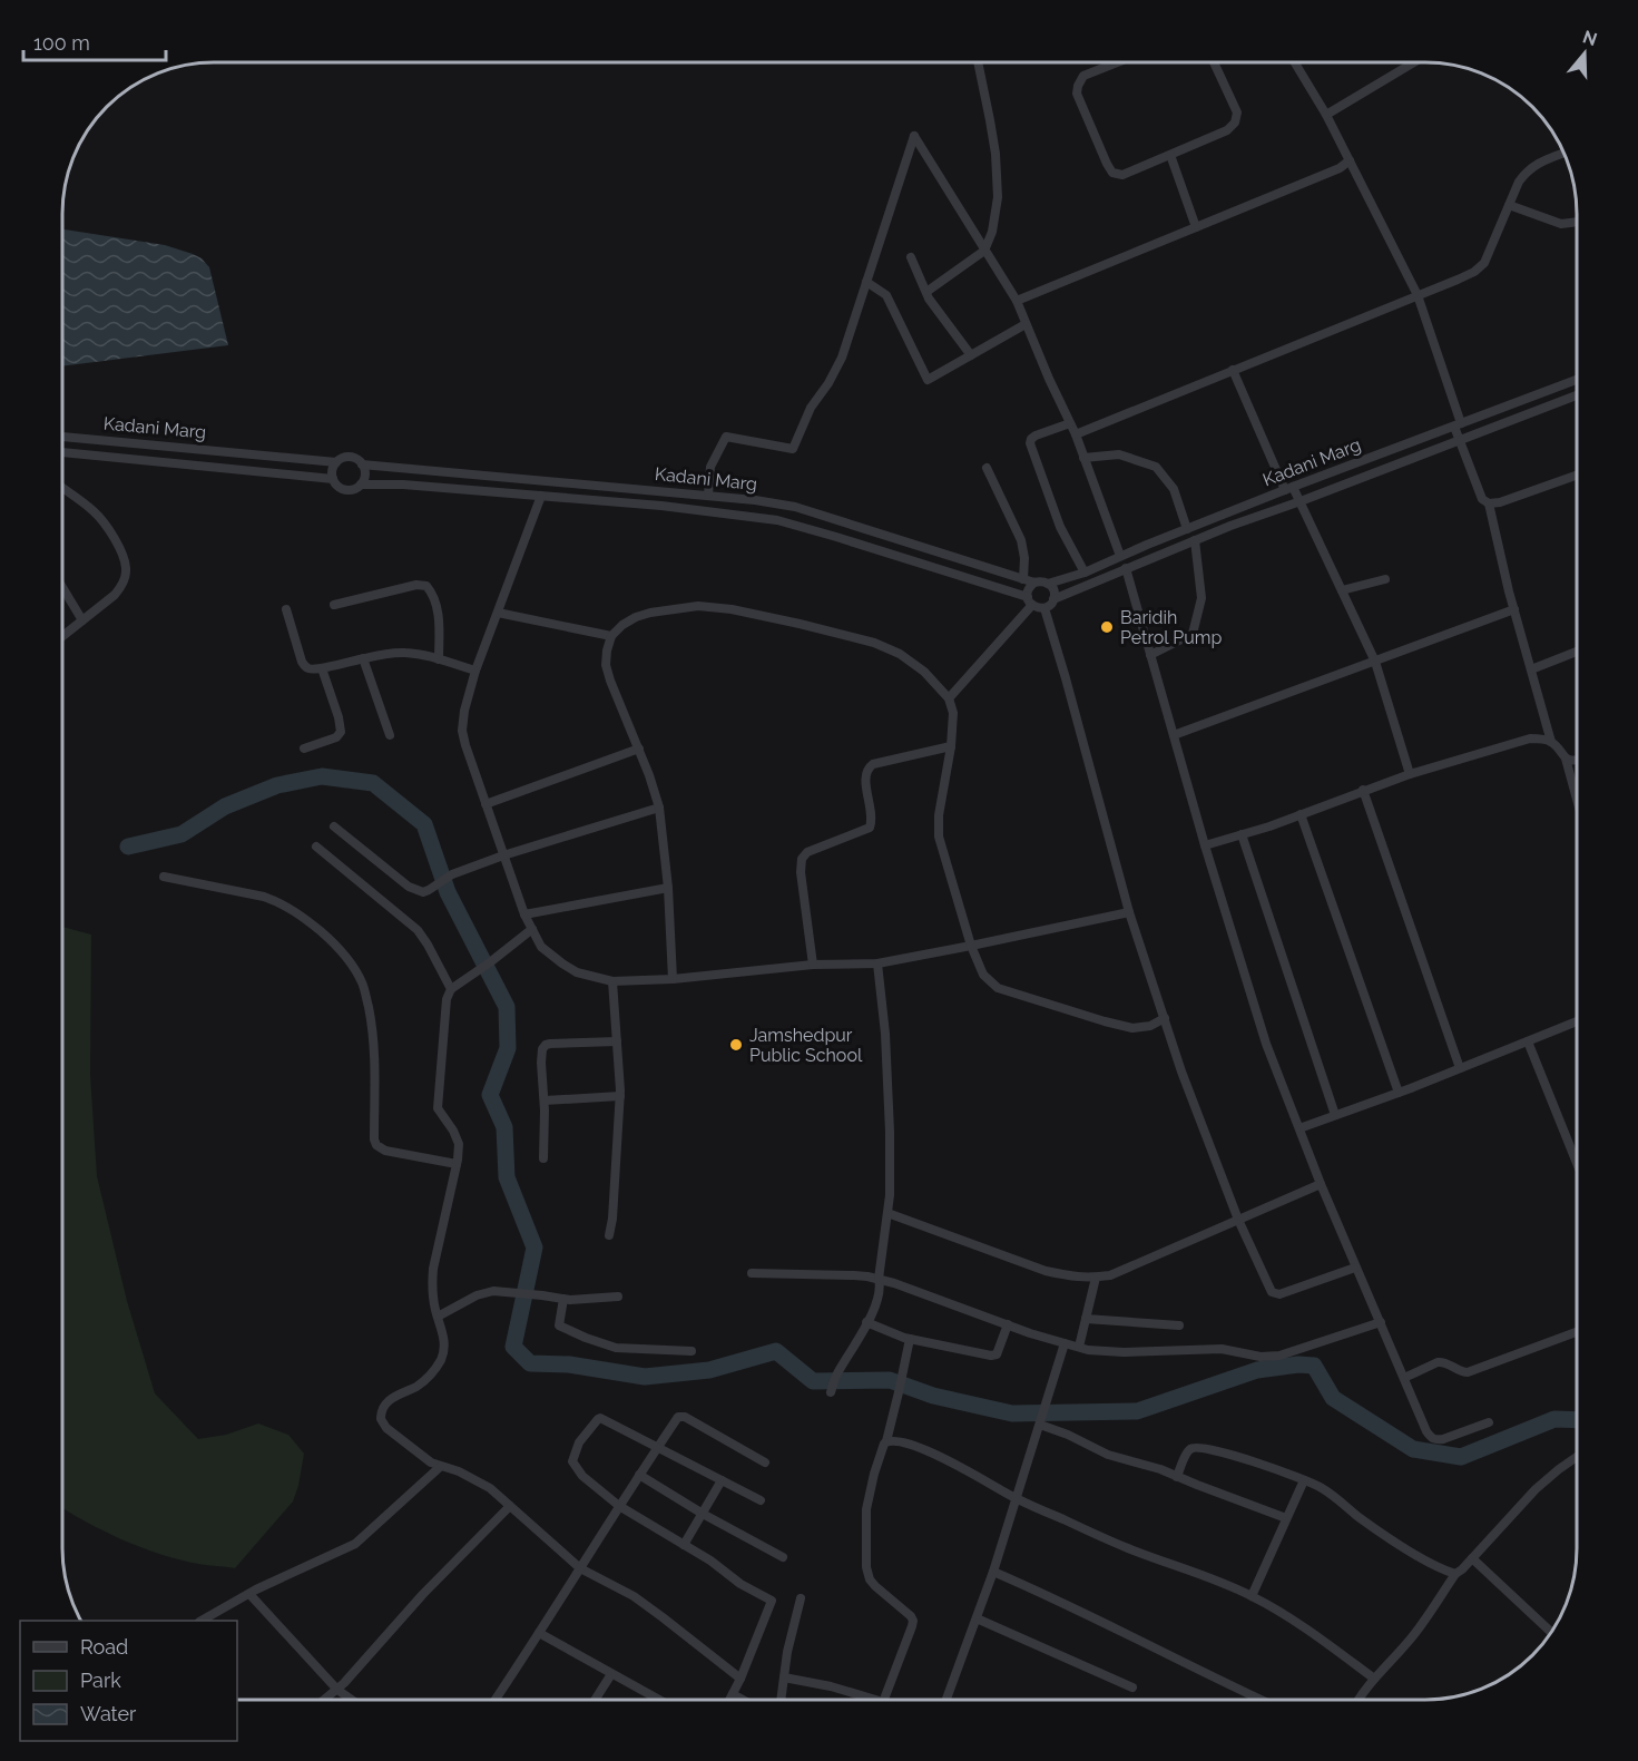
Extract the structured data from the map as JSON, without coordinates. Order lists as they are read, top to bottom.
{
  "streets": {
    "street": ["Kadani Marg"]
  },
  "places": ["Baridih Petrol Pump", "Jamshedpur Public School"],
  "legend": ["Road", "Park", "Water"],
  "scale_bar": "100 m",
  "north": "top"
}
